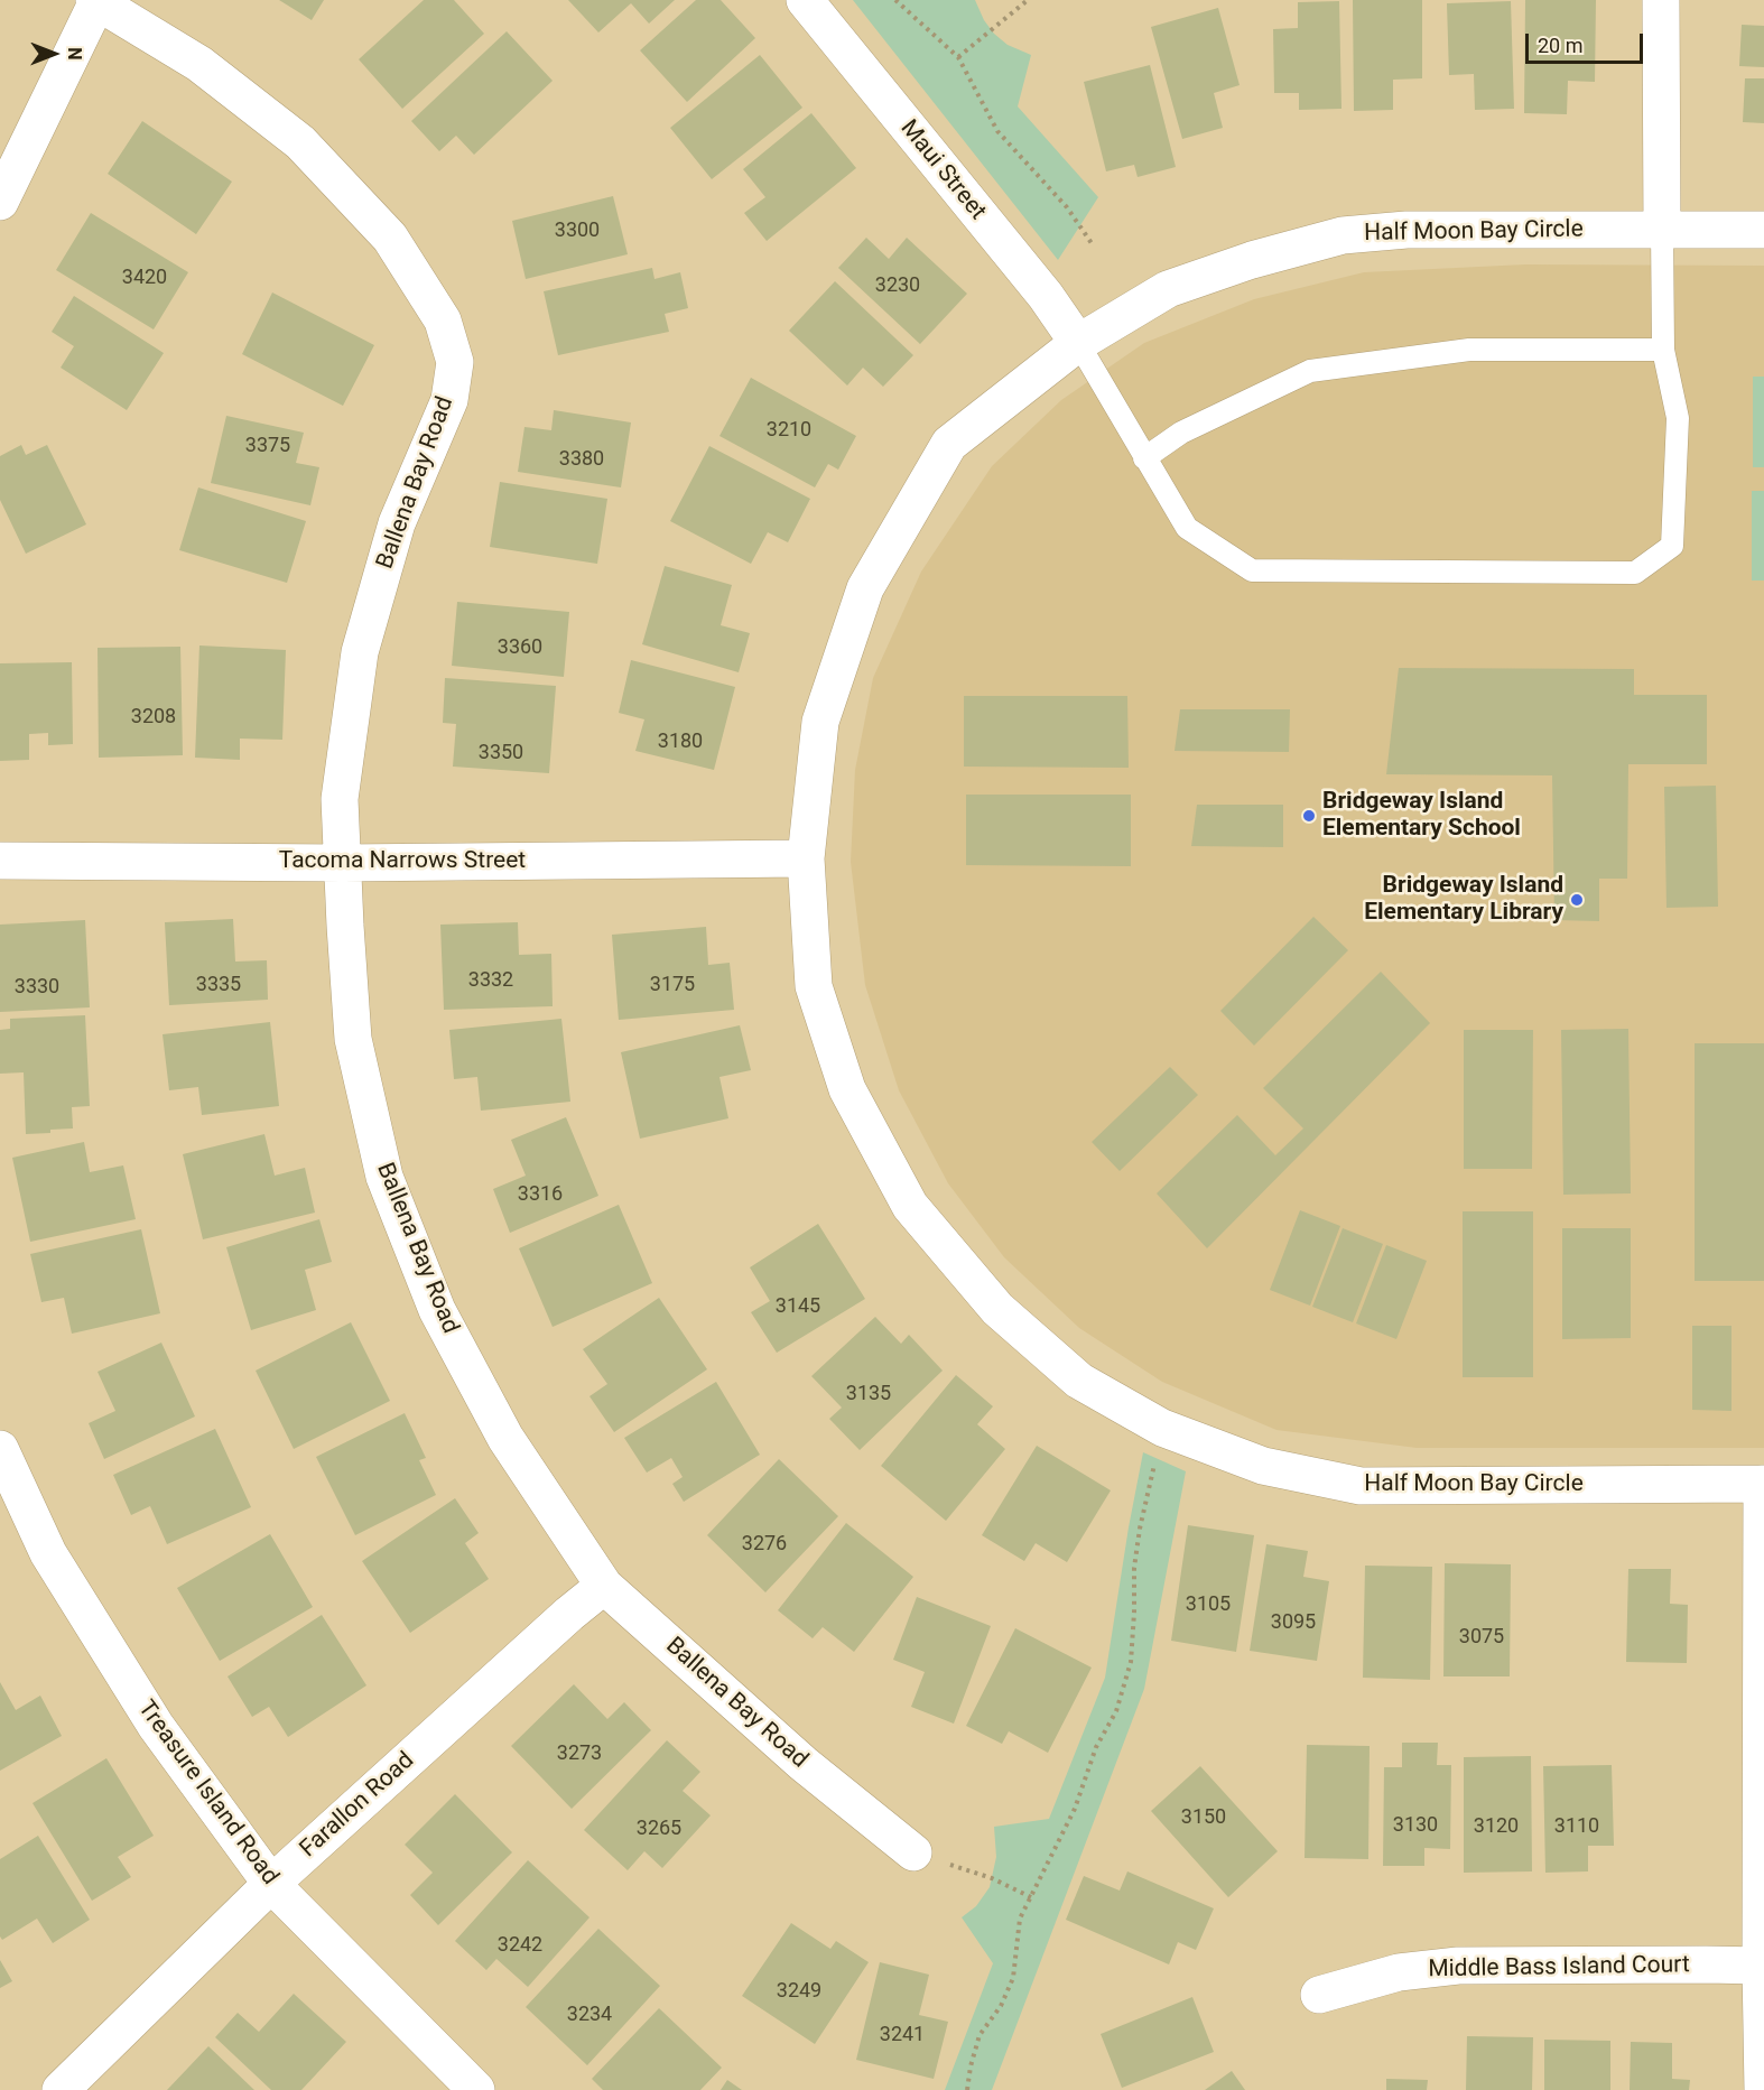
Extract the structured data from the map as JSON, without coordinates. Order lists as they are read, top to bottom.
{
  "streets": {
    "street": [
      "Maui Street",
      "Half Moon Bay Circle",
      "Ballena Bay Road",
      "Tacoma Narrows Street",
      "Treasure Island Road",
      "Farallon Road",
      "Middle Bass Island Court"
    ]
  },
  "crossings": [
    ["Maui Street", "Half Moon Bay Circle"],
    ["Half Moon Bay Circle", "Tacoma Narrows Street"],
    ["Ballena Bay Road", "Tacoma Narrows Street"],
    ["Ballena Bay Road", "Farallon Road"],
    ["Treasure Island Road", "Farallon Road"]
  ],
  "places": ["Bridgeway Island Elementary School", "Bridgeway Island Elementary Library"],
  "house_numbers": [
    "3300",
    "3420",
    "3230",
    "3210",
    "3375",
    "3380",
    "3360",
    "3208",
    "3180",
    "3350",
    "3332",
    "3335",
    "3175",
    "3330",
    "3316",
    "3145",
    "3135",
    "3276",
    "3105",
    "3095",
    "3075",
    "3273",
    "3150",
    "3130",
    "3120",
    "3110",
    "3265",
    "3242",
    "3249",
    "3234",
    "3241"
  ],
  "scale_bar": "20 m",
  "north": "right"
}
